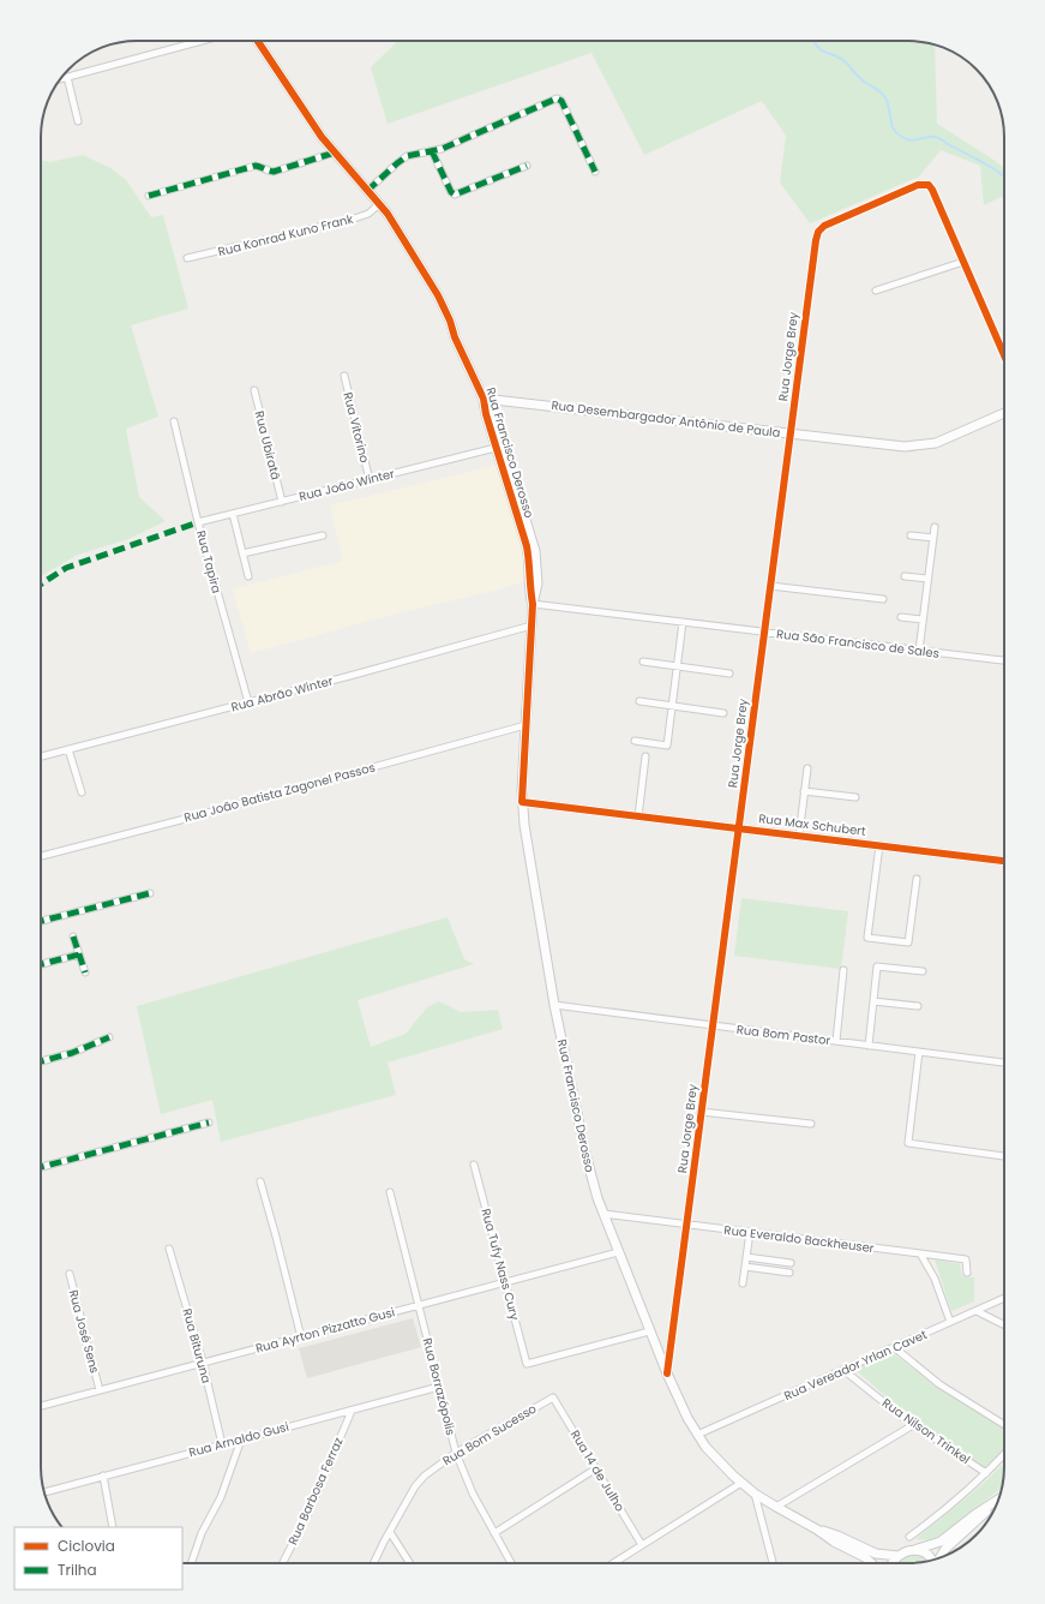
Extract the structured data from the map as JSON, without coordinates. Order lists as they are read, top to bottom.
{
  "streets": {
    "main road": ["Rua Desembargador Antônio de Paula", "Rua Francisco Derosso"],
    "street": [
      "Rua Konrad Kuno Frank",
      "Rua Jorge Brey",
      "Rua Vitorino",
      "Rua Ubiratã",
      "Rua João Winter",
      "Rua Tapira",
      "Rua São Francisco de Sales",
      "Rua Abrão Winter",
      "Rua João Batista Zagonel Passos",
      "Rua Max Schubert",
      "Rua Bom Pastor",
      "Rua Everaldo Backheuser",
      "Rua Tufy Nass Cury",
      "Rua Ayrton Pizzatto Gusi",
      "Rua José Sens",
      "Rua Bituruna",
      "Rua Vereador Yrlan Cavet",
      "Rua Borrazópolis",
      "Rua Nilson Trinkel",
      "Rua Bom Sucesso",
      "Rua Arnaldo Gusi",
      "Rua 14 de Julho",
      "Rua Barbosa Ferraz"
    ]
  },
  "crossings": [
    ["Rua Konrad Kuno Frank", "Rua Francisco Derosso"],
    ["Rua Jorge Brey", "Rua Desembargador Antônio de Paula"],
    ["Rua Jorge Brey", "Rua Francisco Derosso"],
    ["Rua Jorge Brey", "Rua São Francisco de Sales"],
    ["Rua Jorge Brey", "Rua Max Schubert"],
    ["Rua Jorge Brey", "Rua Bom Pastor"],
    ["Rua Jorge Brey", "Rua Everaldo Backheuser"],
    ["Rua Desembargador Antônio de Paula", "Rua Francisco Derosso"],
    ["Rua Vitorino", "Rua João Winter"],
    ["Rua Ubiratã", "Rua João Winter"],
    ["Rua Francisco Derosso", "Rua João Winter"],
    ["Rua Francisco Derosso", "Rua São Francisco de Sales"],
    ["Rua Francisco Derosso", "Rua Abrão Winter"],
    ["Rua Francisco Derosso", "Rua João Batista Zagonel Passos"],
    ["Rua Francisco Derosso", "Rua Max Schubert"],
    ["Rua Francisco Derosso", "Rua Bom Pastor"],
    ["Rua Francisco Derosso", "Rua Everaldo Backheuser"],
    ["Rua Francisco Derosso", "Rua Tufy Nass Cury"],
    ["Rua Francisco Derosso", "Rua Ayrton Pizzatto Gusi"],
    ["Rua Francisco Derosso", "Rua Vereador Yrlan Cavet"],
    ["Rua João Winter", "Rua Tapira"],
    ["Rua Tapira", "Rua Abrão Winter"],
    ["Rua Tufy Nass Cury", "Rua Ayrton Pizzatto Gusi"],
    ["Rua Ayrton Pizzatto Gusi", "Rua José Sens"],
    ["Rua Ayrton Pizzatto Gusi", "Rua Bituruna"],
    ["Rua Ayrton Pizzatto Gusi", "Rua Borrazópolis"],
    ["Rua Bituruna", "Rua Arnaldo Gusi"],
    ["Rua Vereador Yrlan Cavet", "Rua Nilson Trinkel"],
    ["Rua Borrazópolis", "Rua Bom Sucesso"],
    ["Rua Borrazópolis", "Rua Arnaldo Gusi"],
    ["Rua Bom Sucesso", "Rua 14 de Julho"],
    ["Rua Arnaldo Gusi", "Rua Barbosa Ferraz"]
  ],
  "legend": ["Ciclovia", "Trilha"]
}
